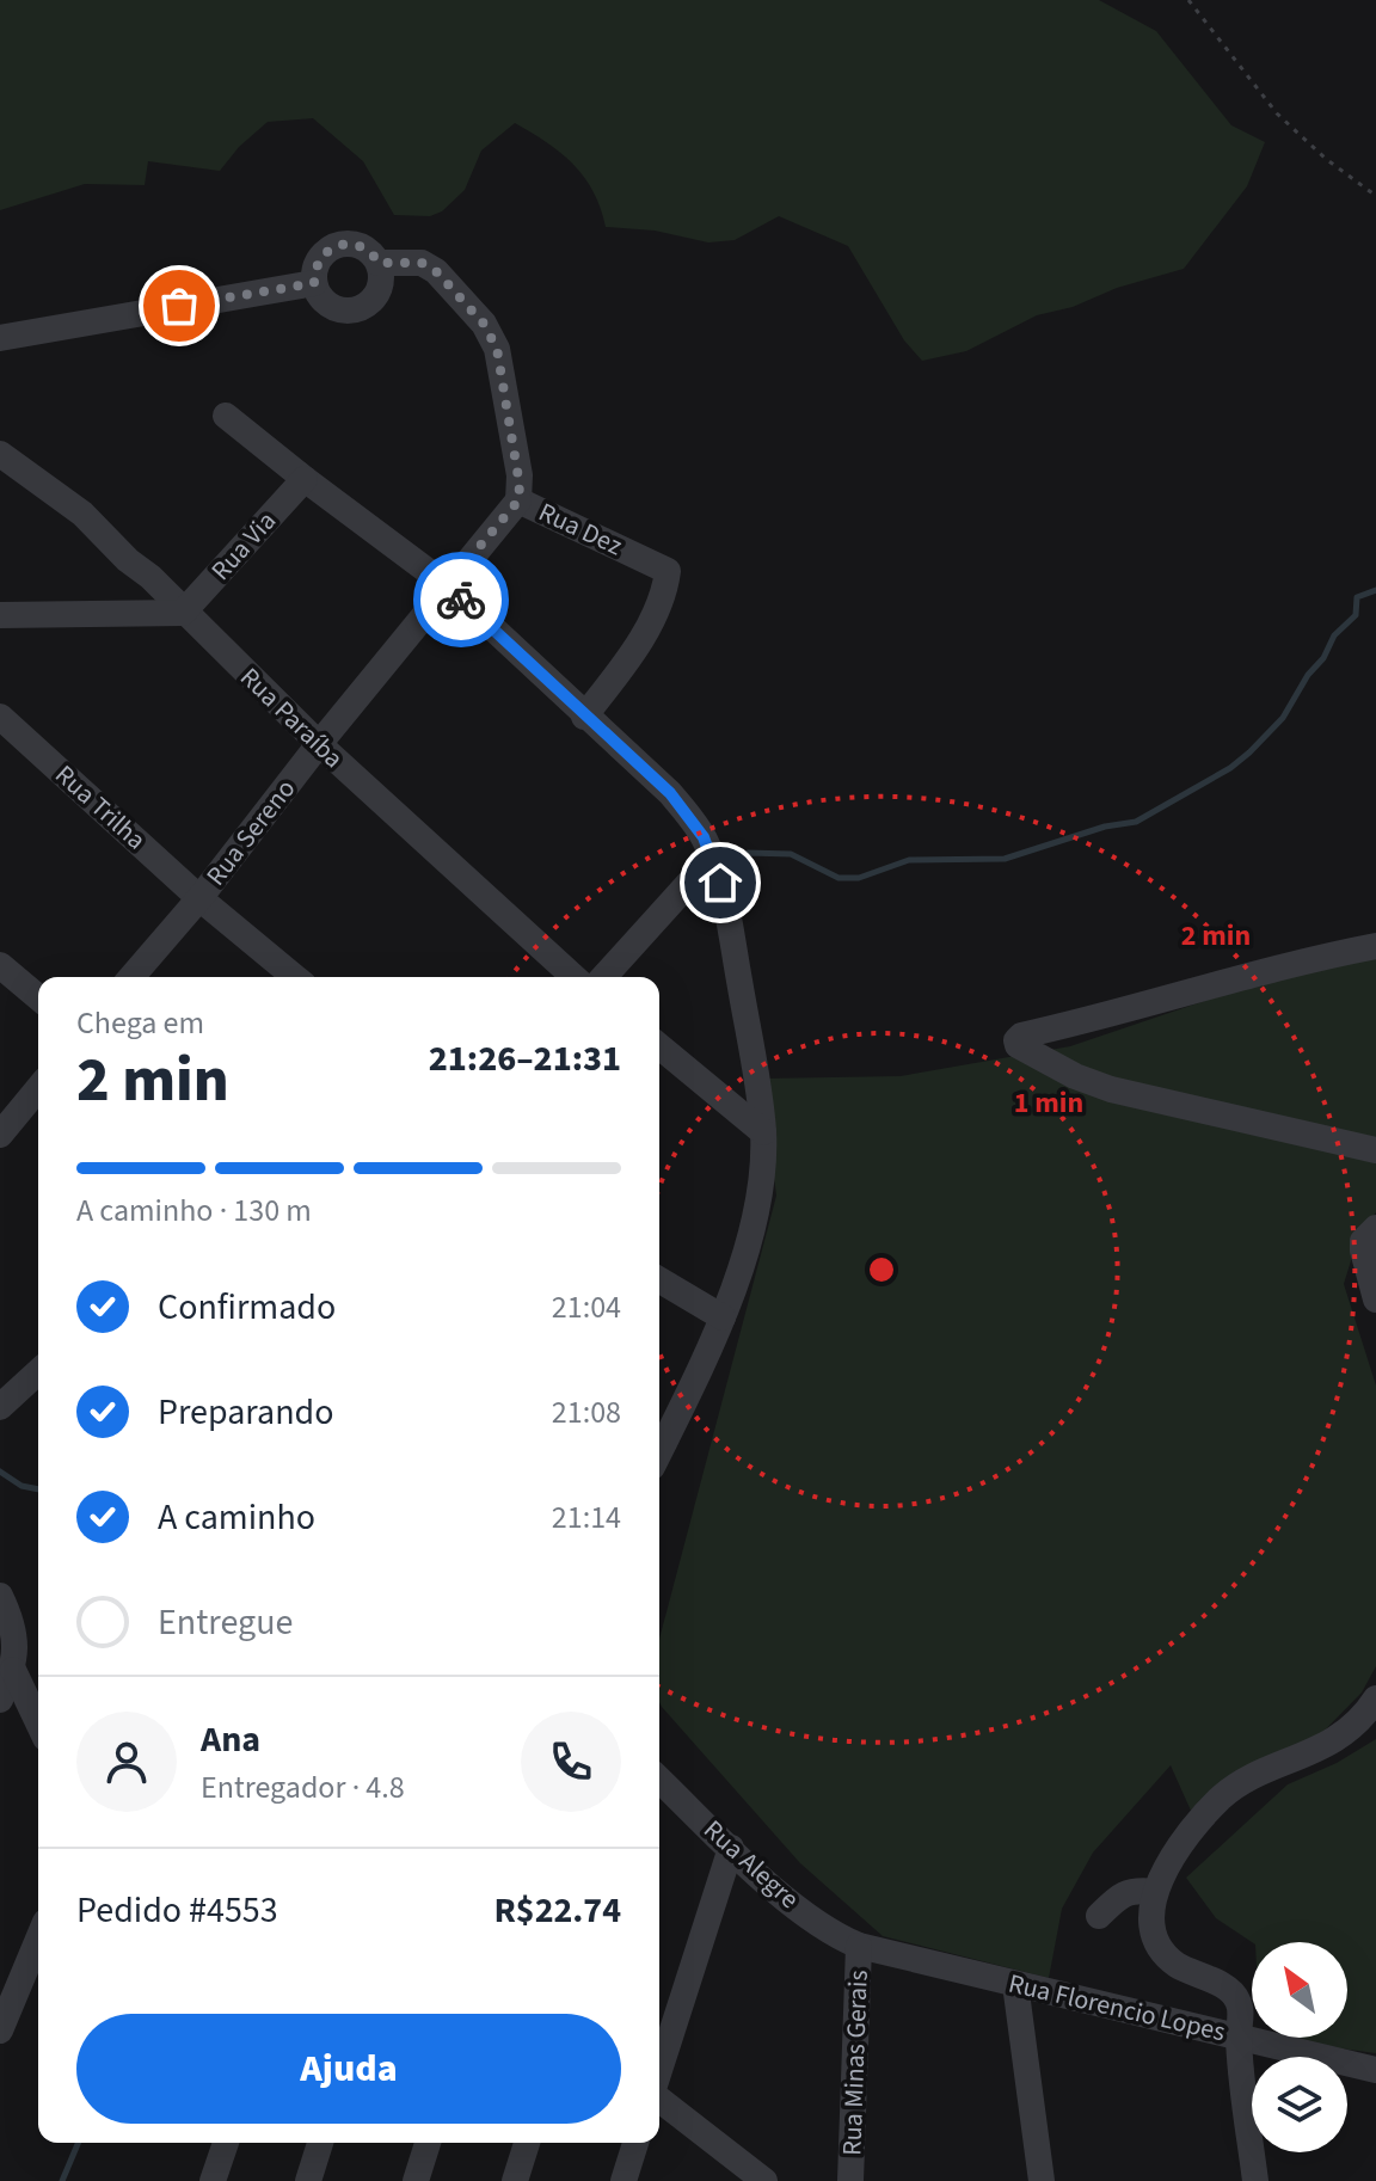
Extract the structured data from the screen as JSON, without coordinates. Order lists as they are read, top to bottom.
{
  "streets": {
    "street": [
      "Rua Dez",
      "Rua Via",
      "Rua Paraíba",
      "Rua Trilha",
      "Rua Sereno",
      "Rua Alegre",
      "Rua Florencio Lopes",
      "Rua Minas Gerais"
    ]
  },
  "crossings": [
    ["Rua Dez", "Rua Sereno"],
    ["Rua Via", "Rua Paraíba"],
    ["Rua Paraíba", "Rua Sereno"],
    ["Rua Trilha", "Rua Sereno"],
    ["Rua Alegre", "Rua Florencio Lopes"],
    ["Rua Alegre", "Rua Minas Gerais"],
    ["Rua Florencio Lopes", "Rua Minas Gerais"]
  ],
  "north": "top left",
  "page": {
    "heading": ["2 min", "Chega em", "21:26–21:31"],
    "panel": [
      "Ana",
      "Entregador · 4.8",
      "Pedido #4553",
      "R$22.74"
    ],
    "bar": "A caminho · 130 m",
    "list": [
      ["Confirmado", "21:04"],
      ["Preparando", "21:08"],
      ["A caminho", "21:14"],
      "Entregue"
    ],
    "buttons": "Ajuda"
  },
  "rings": ["2 min", "1 min"]
}
